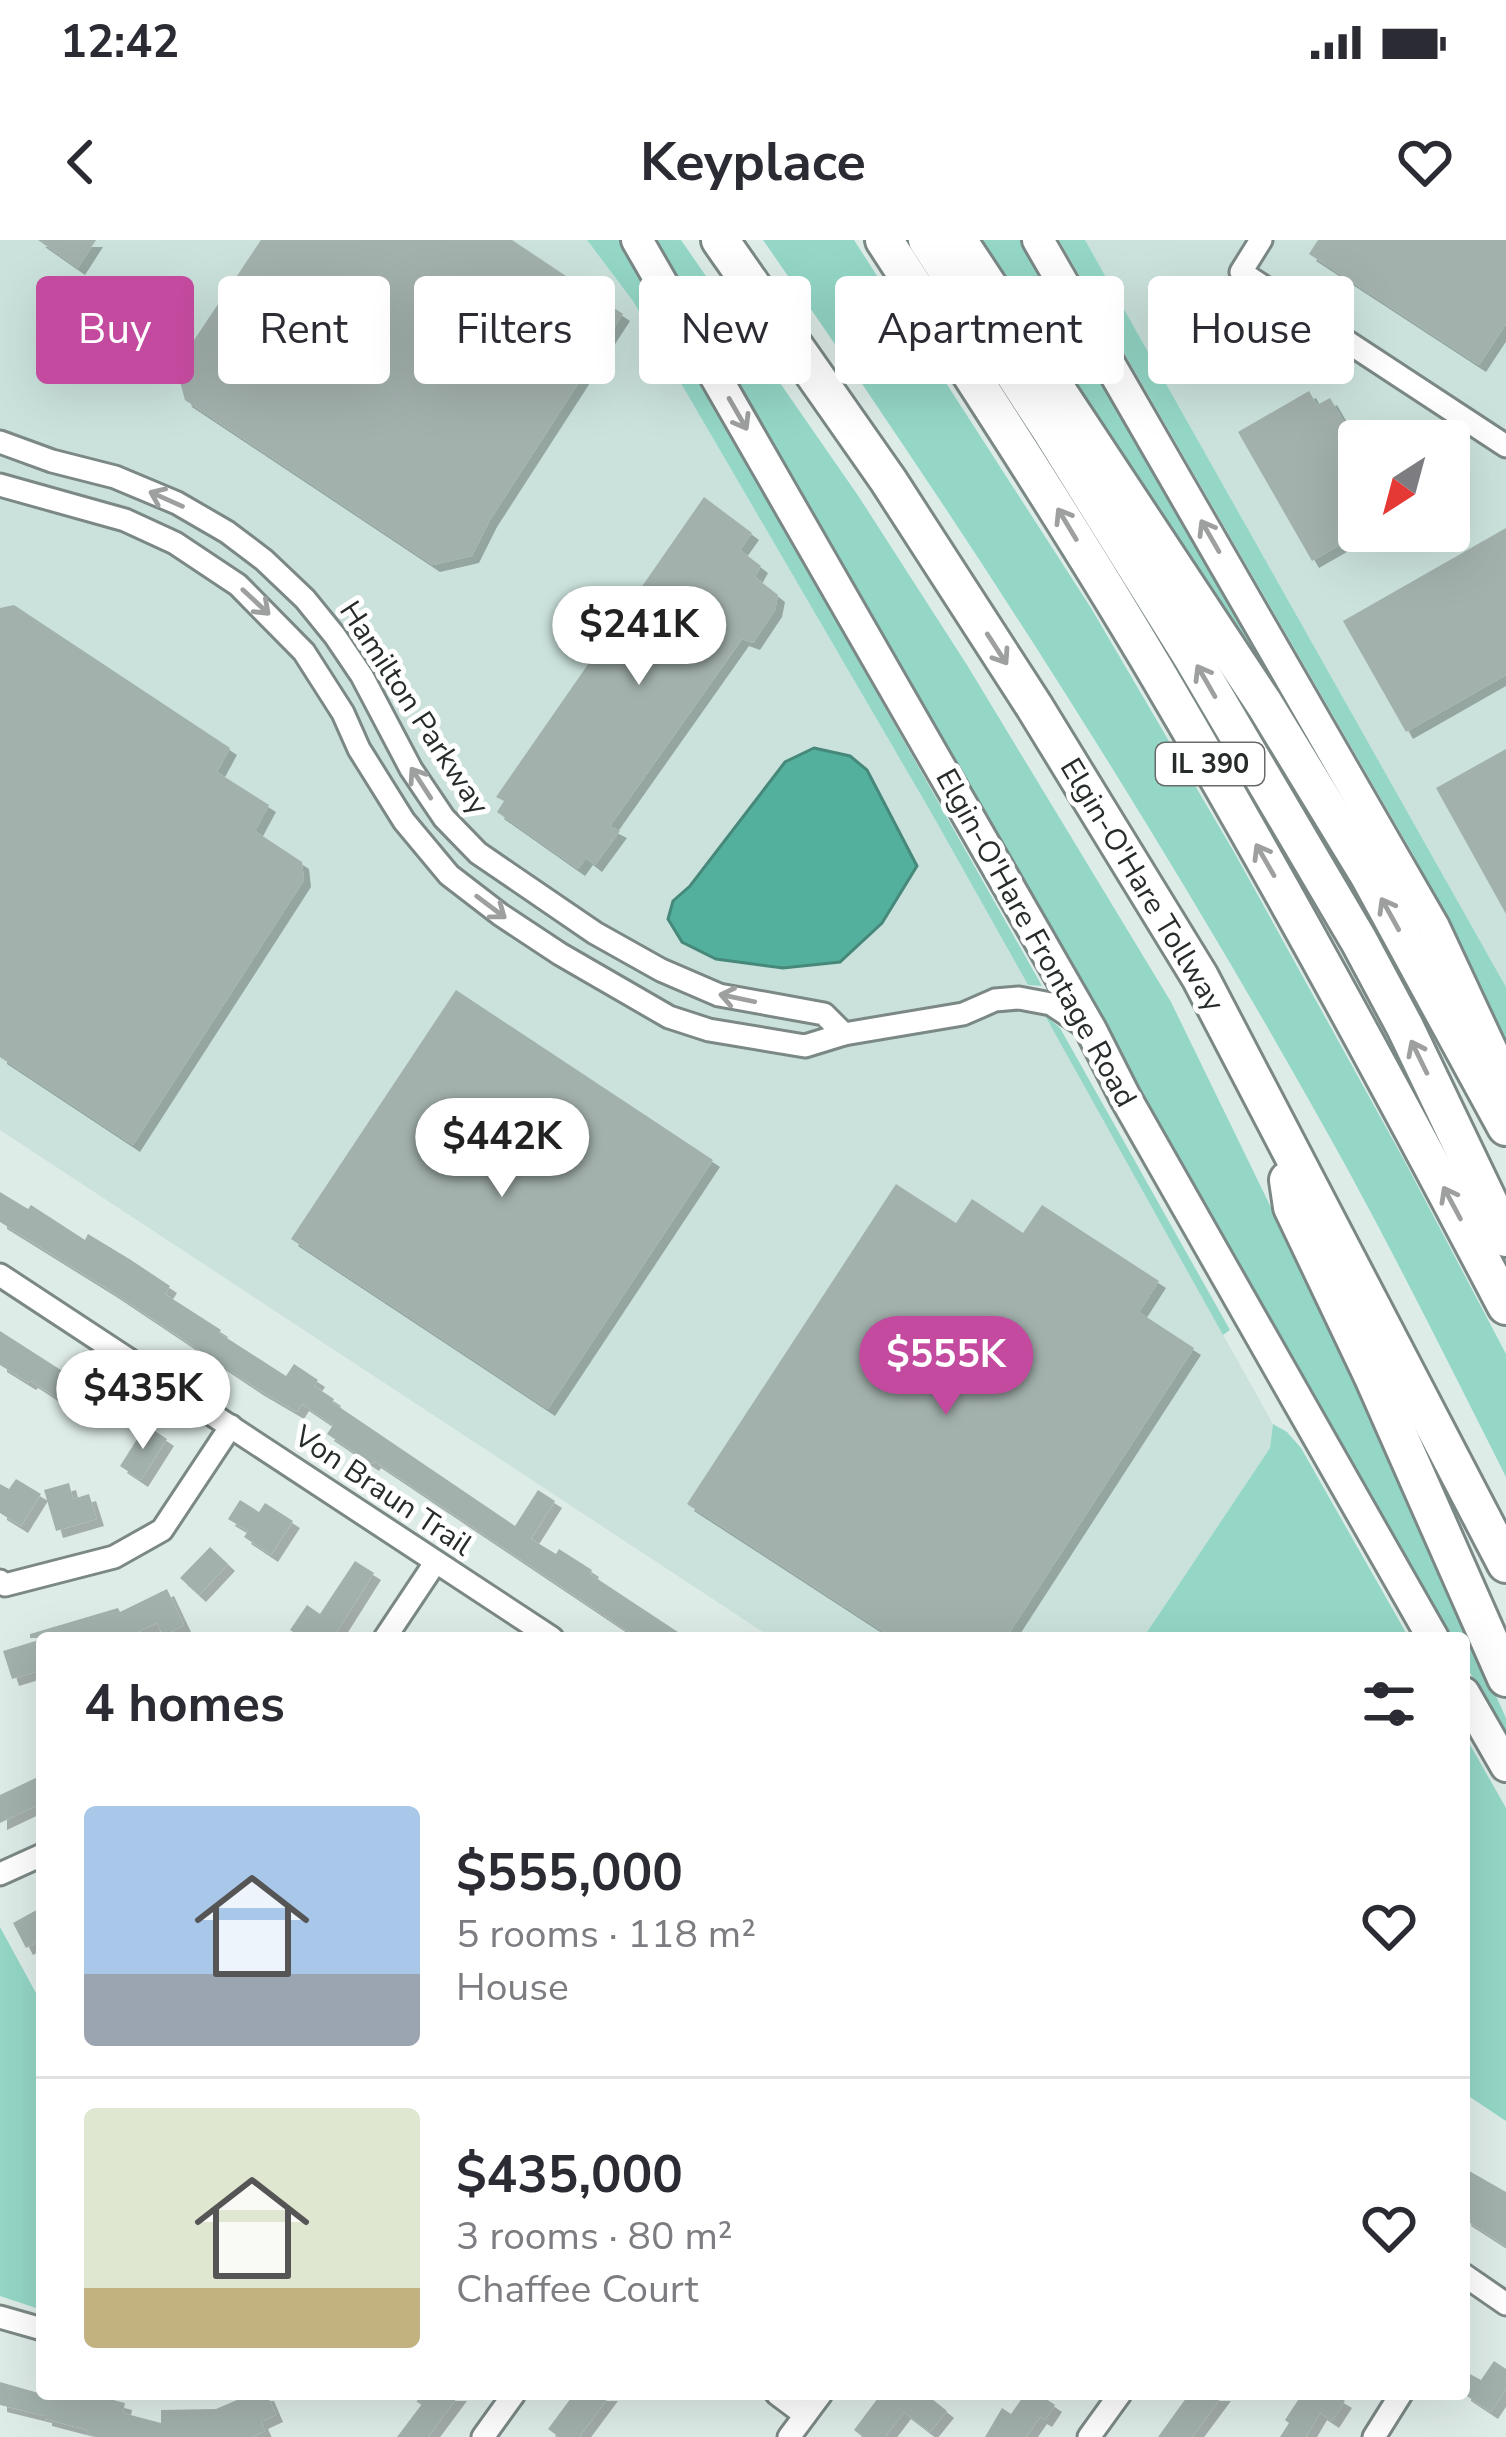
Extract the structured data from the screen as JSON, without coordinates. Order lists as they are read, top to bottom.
{
  "streets": {
    "highway": ["IL 390", "Elgin-O'Hare Tollway"],
    "main road": ["Elgin-O'Hare Frontage Road"],
    "street": ["Hamilton Parkway", "Von Braun Trail"]
  },
  "crossings": [
    ["Hamilton Parkway", "Elgin-O'Hare Frontage Road"]
  ],
  "one_way": ["Elgin-O'Hare Frontage Road"],
  "north": "bottom left",
  "page": {
    "status": "12:42",
    "header": "Keyplace",
    "chip": [
      "Buy",
      "Rent",
      "Filters",
      "New",
      "Apartment",
      "House"
    ],
    "price": [
      "$241K",
      "$442K",
      "$555K",
      "$435K"
    ],
    "heading": "4 homes",
    "list": [
      {
        "name": "$555,000",
        "note": "5 rooms · 118 m² · House"
      },
      {
        "name": "$435,000",
        "note": "3 rooms · 80 m² · Chaffee Court"
      }
    ]
  }
}
